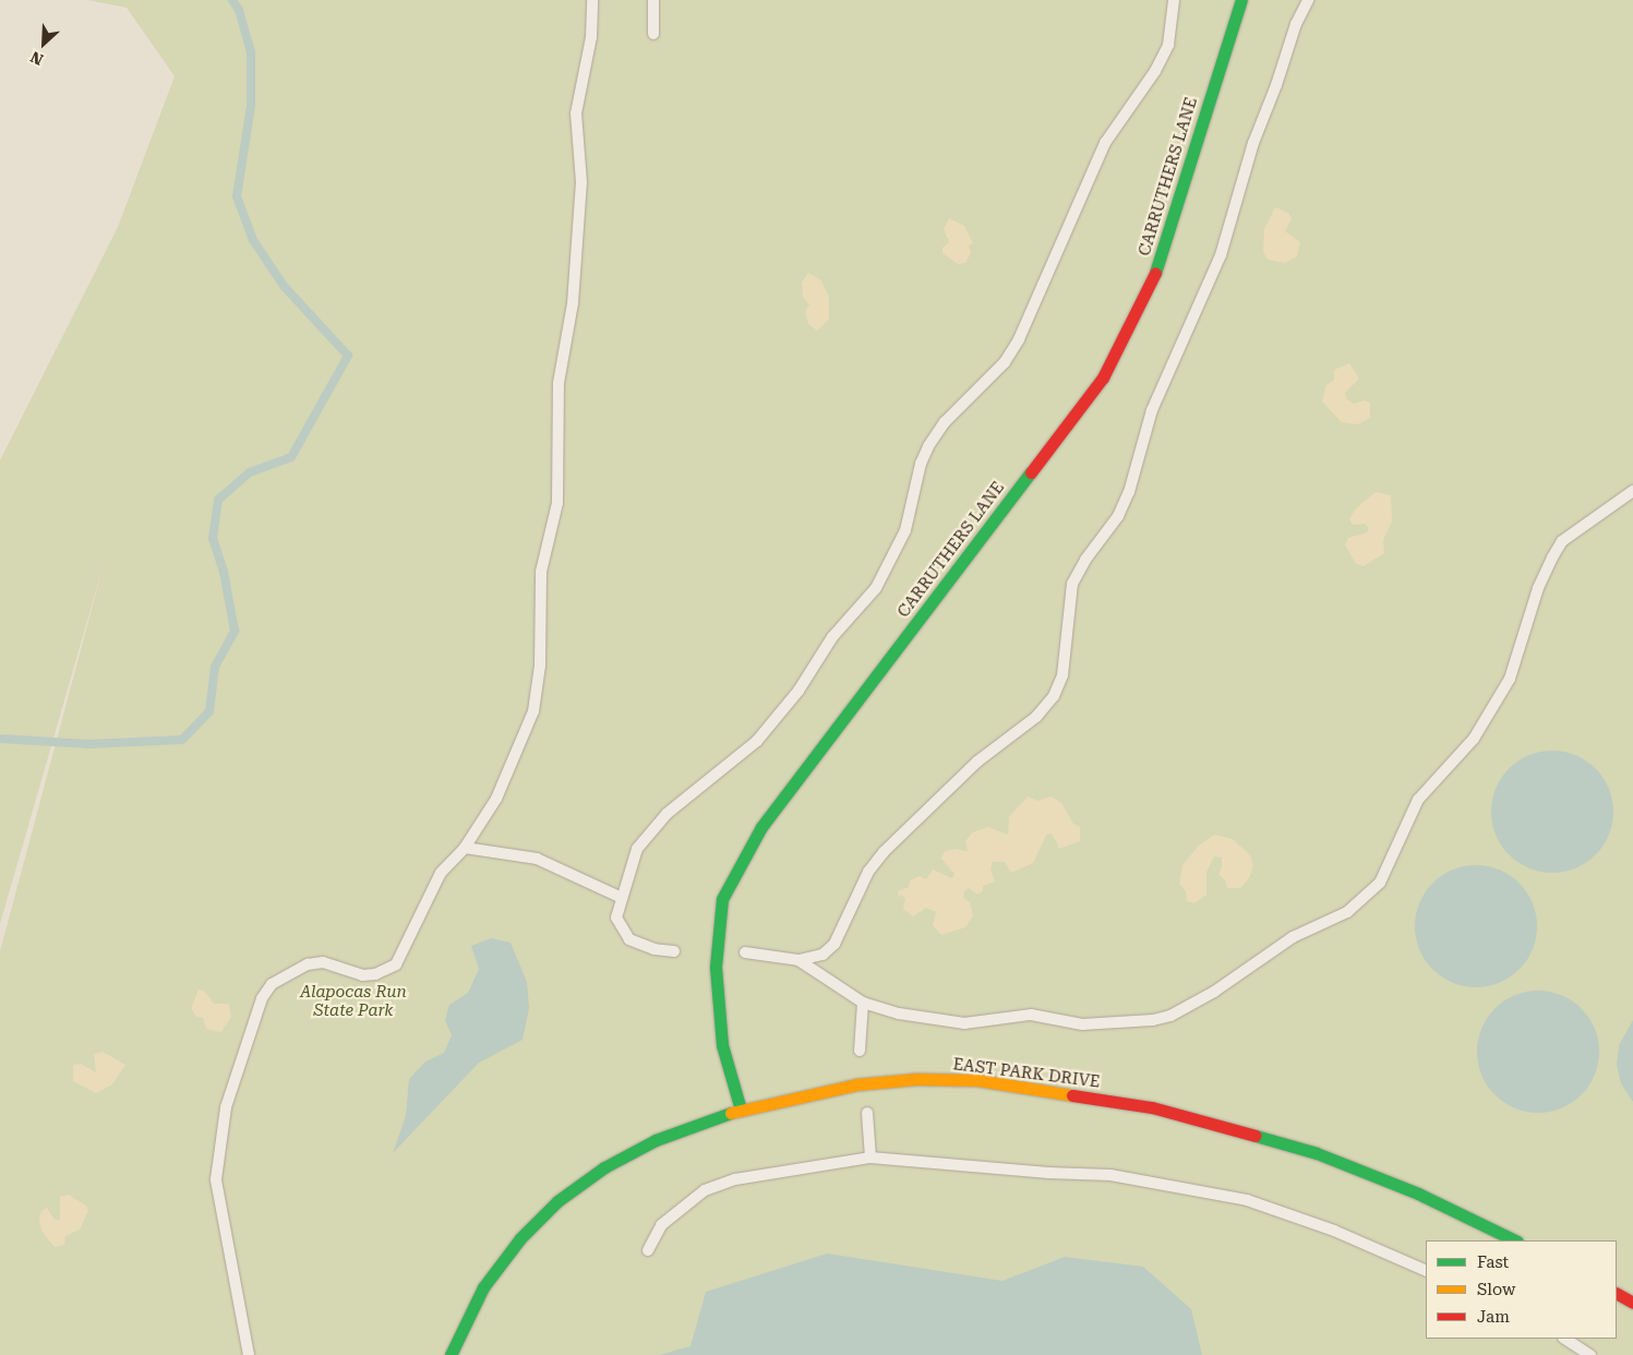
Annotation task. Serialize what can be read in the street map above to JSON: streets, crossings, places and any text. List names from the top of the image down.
{
  "streets": {
    "street": ["CARRUTHERS LANE", "EAST PARK DRIVE"]
  },
  "crossings": [
    ["CARRUTHERS LANE", "EAST PARK DRIVE"]
  ],
  "parks": ["Alapocas Run State Park"],
  "legend": ["Fast", "Slow", "Jam"],
  "north": "bottom left"
}
